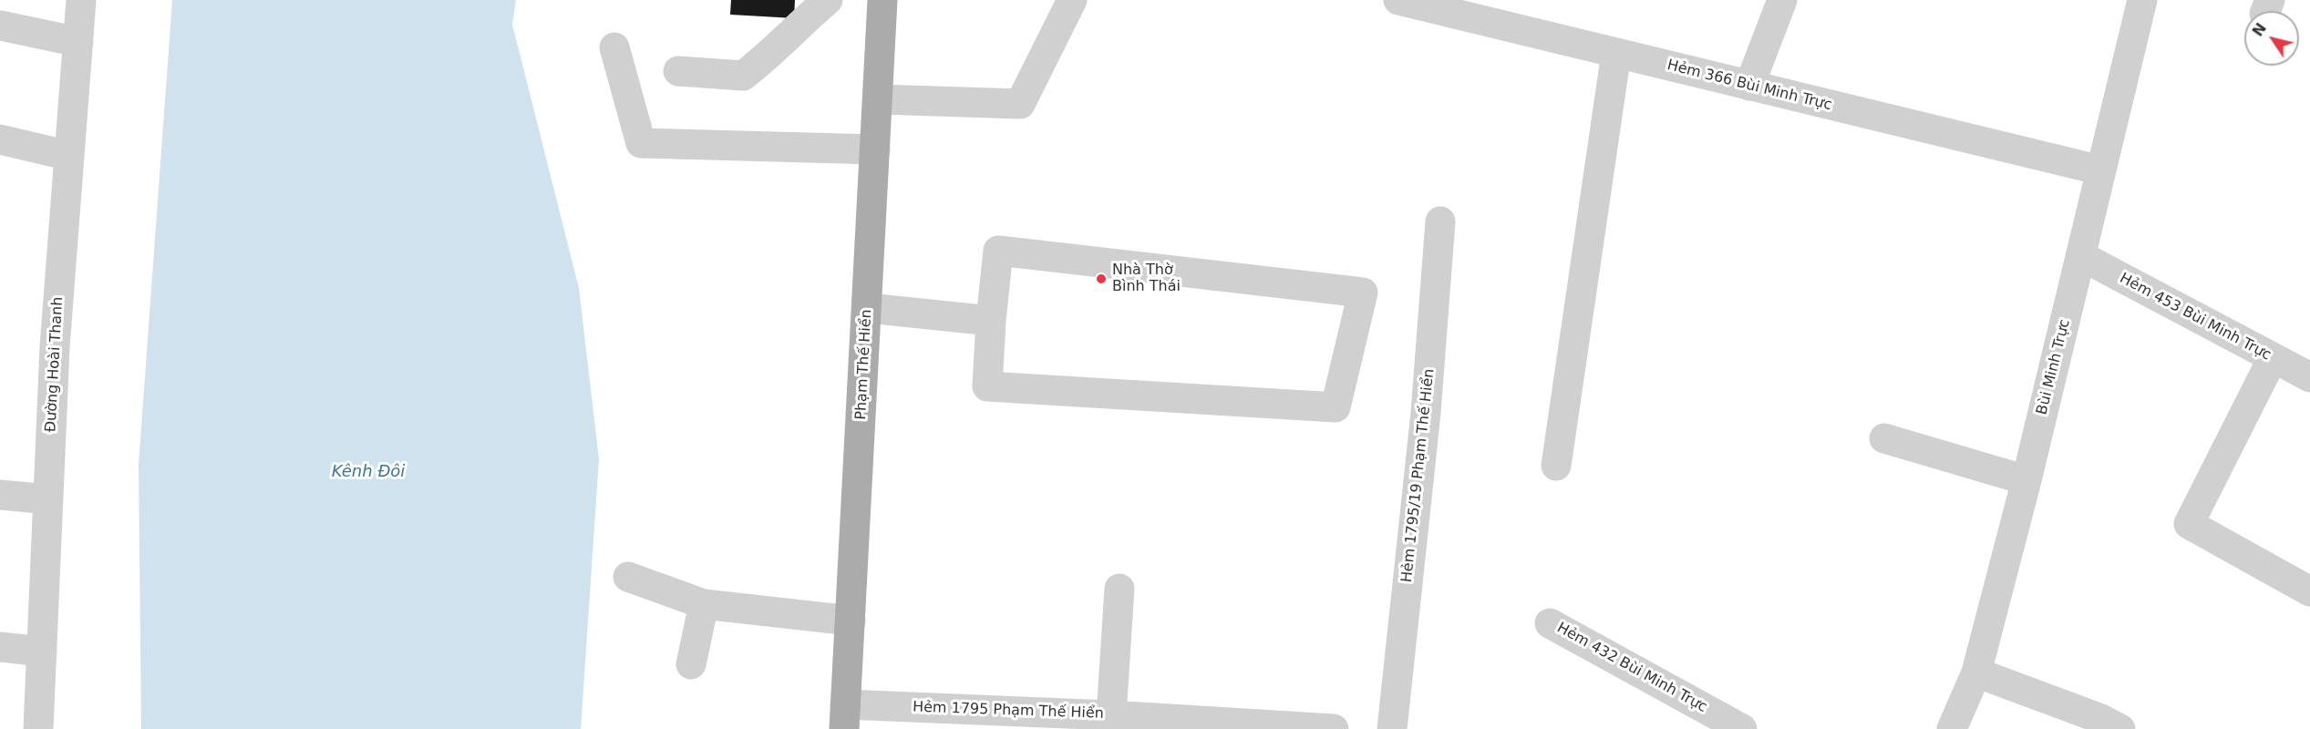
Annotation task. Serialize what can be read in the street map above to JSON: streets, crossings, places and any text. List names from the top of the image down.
{
  "streets": {
    "main road": ["Phạm Thế Hiển"],
    "street": [
      "Hẻm 366 Bùi Minh Trực",
      "Hẻm 453 Bùi Minh Trực",
      "Đường Hoài Thanh",
      "Bùi Minh Trực",
      "Hẻm 1795/19 Phạm Thế Hiển",
      "Hẻm 432 Bùi Minh Trực",
      "Hẻm 1795 Phạm Thế Hiển"
    ]
  },
  "crossings": [
    ["Hẻm 366 Bùi Minh Trực", "Bùi Minh Trực"],
    ["Hẻm 453 Bùi Minh Trực", "Bùi Minh Trực"],
    ["Phạm Thế Hiển", "Hẻm 1795 Phạm Thế Hiển"]
  ],
  "water": ["Kênh Đôi"],
  "places": ["Nhà Thờ Bình Thái"],
  "north": "top left"
}
